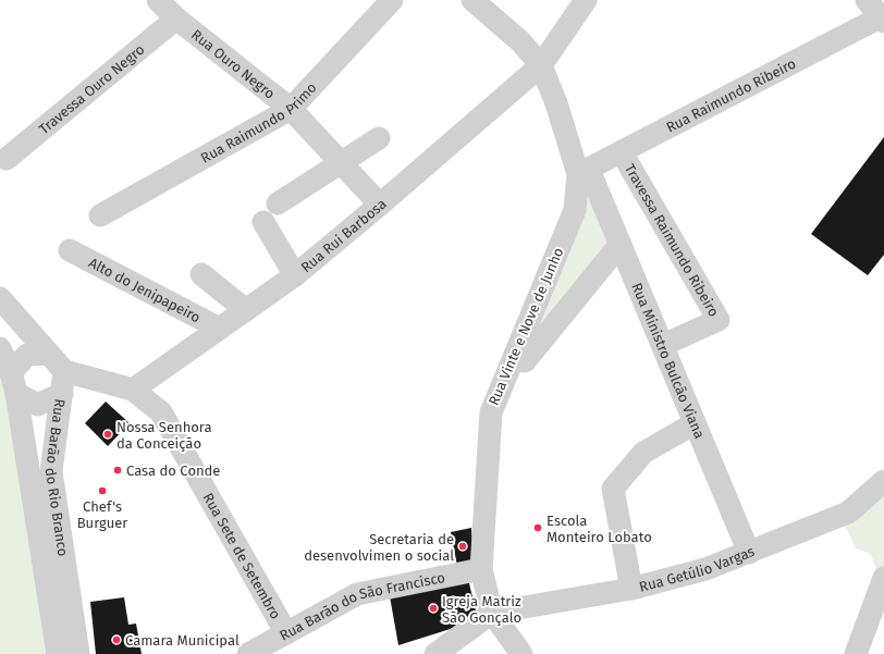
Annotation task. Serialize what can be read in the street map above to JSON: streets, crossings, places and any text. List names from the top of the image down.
{
  "streets": {
    "street": [
      "Rua Ouro Negro",
      "Travessa Ouro Negro",
      "Rua Raimundo Ribeiro",
      "Rua Raimundo Primo",
      "Rua Rui Barbosa",
      "Travessa Raimundo Ribeiro",
      "Alto do Jenipapeiro",
      "Rua Vinte e Nove de Junho",
      "Rua Ministro Bulcão Viana",
      "Rua Barão do Rio Branco",
      "Rua Sete de Setembro",
      "Rua Getúlio Vargas",
      "Rua Barão do São Francisco"
    ]
  },
  "crossings": [
    ["Rua Ouro Negro", "Travessa Ouro Negro"],
    ["Rua Ouro Negro", "Rua Raimundo Primo"],
    ["Rua Ouro Negro", "Rua Rui Barbosa"],
    ["Rua Raimundo Ribeiro", "Travessa Raimundo Ribeiro"],
    ["Rua Raimundo Ribeiro", "Rua Vinte e Nove de Junho"],
    ["Rua Raimundo Ribeiro", "Rua Ministro Bulcão Viana"],
    ["Rua Rui Barbosa", "Alto do Jenipapeiro"],
    ["Rua Rui Barbosa", "Rua Ministro Bulcão Viana"],
    ["Rua Rui Barbosa", "Rua Sete de Setembro"],
    ["Travessa Raimundo Ribeiro", "Rua Ministro Bulcão Viana"],
    ["Rua Vinte e Nove de Junho", "Rua Ministro Bulcão Viana"],
    ["Rua Vinte e Nove de Junho", "Rua Getúlio Vargas"],
    ["Rua Vinte e Nove de Junho", "Rua Barão do São Francisco"],
    ["Rua Ministro Bulcão Viana", "Rua Getúlio Vargas"],
    ["Rua Barão do Rio Branco", "Rua Sete de Setembro"],
    ["Rua Sete de Setembro", "Rua Barão do São Francisco"]
  ],
  "places": [
    "Nossa Senhora da Conceição",
    "Casa do Conde",
    "Chef's Burguer",
    "Escola Monteiro Lobato",
    "Secretaria de desenvolvimen o social",
    "Igreja Matriz São Gonçalo",
    "Camara Municipal"
  ]
}
